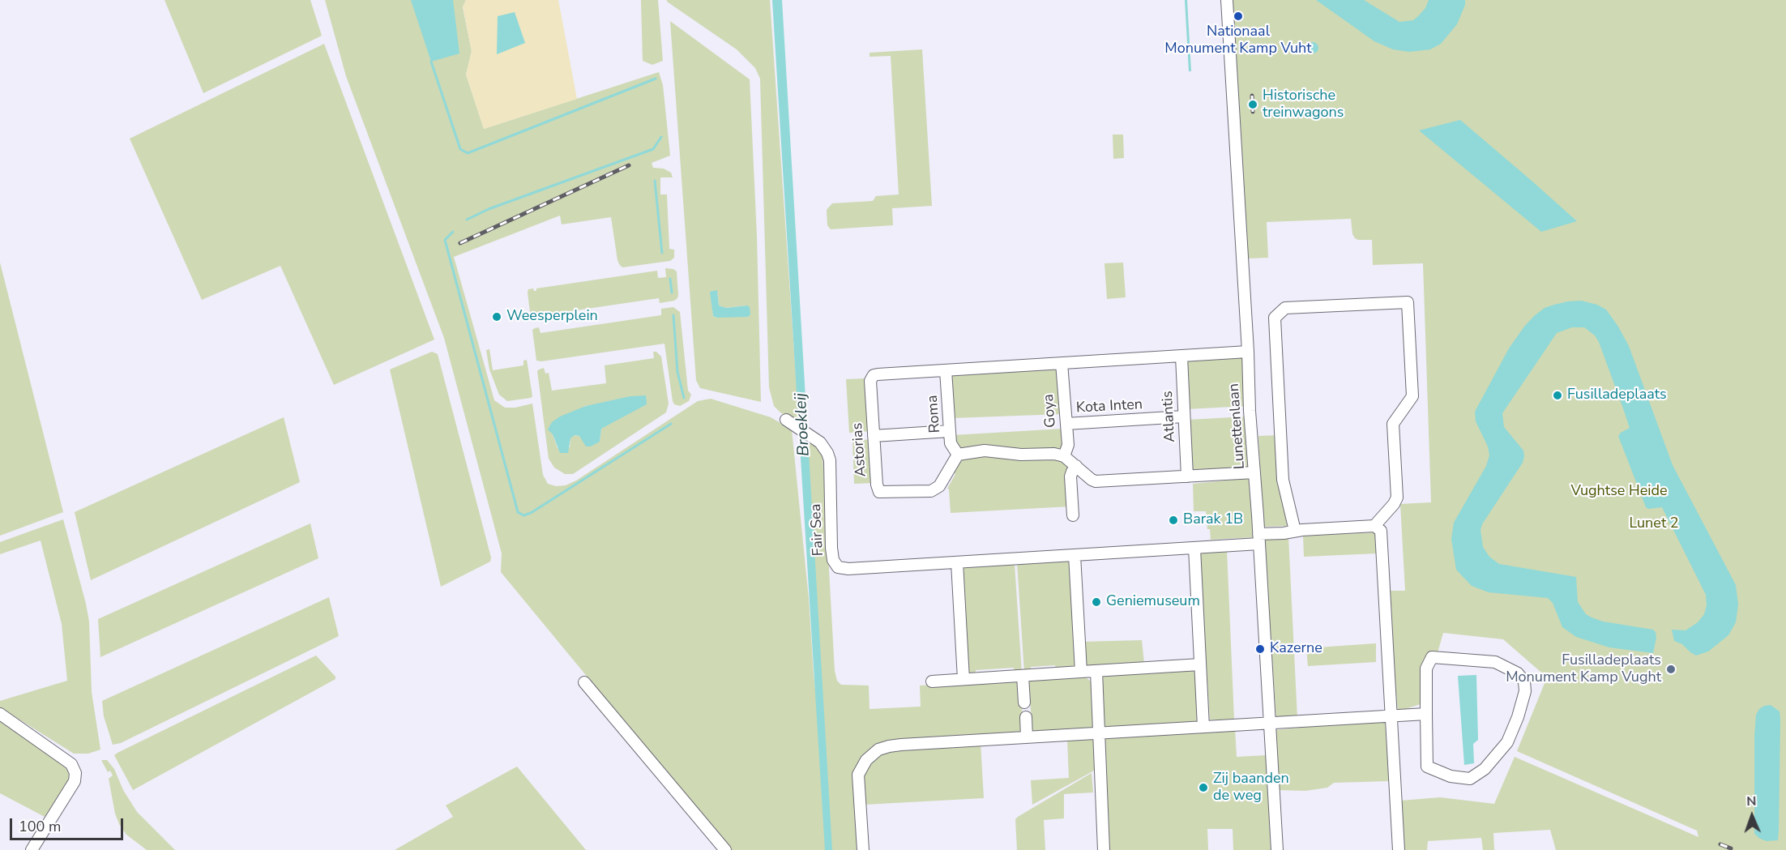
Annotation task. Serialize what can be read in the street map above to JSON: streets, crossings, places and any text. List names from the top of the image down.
{
  "streets": {
    "street": [
      "Kota Inten",
      "Goya",
      "Roma",
      "Atlantis",
      "Lunettenlaan",
      "Astorias",
      "Fair Sea"
    ]
  },
  "crossings": [
    ["Kota Inten", "Goya"],
    ["Kota Inten", "Atlantis"],
    ["Goya", "Astorias"],
    ["Roma", "Astorias"],
    ["Atlantis", "Astorias"],
    ["Lunettenlaan", "Astorias"]
  ],
  "water": ["Broekleij"],
  "parks": ["Vughtse Heide", "Lunet 2"],
  "places": [
    "Nationaal Monument Kamp Vuht",
    "Historische treinwagons",
    "Weesperplein",
    "Fusilladeplaats",
    "Barak 1B",
    "Geniemuseum",
    "Kazerne",
    "Fusilladeplaats Monument Kamp Vught",
    "Zij baanden de weg"
  ],
  "scale_bar": "100 m",
  "north": "top"
}
